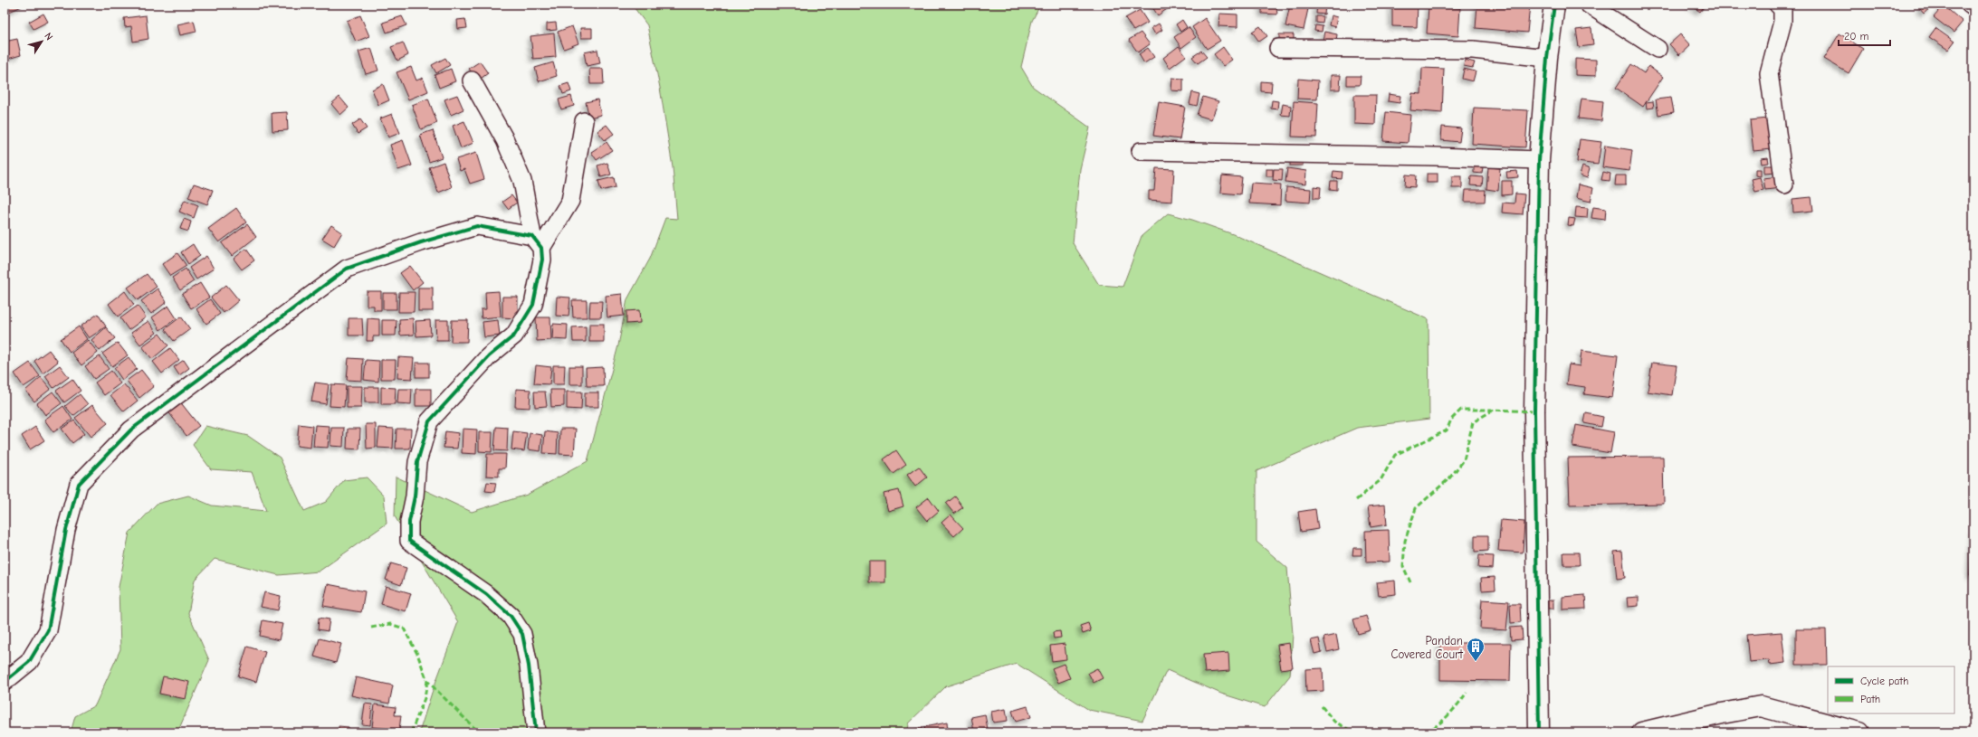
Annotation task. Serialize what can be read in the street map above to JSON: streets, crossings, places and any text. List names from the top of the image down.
{
  "places": {
    "building": ["Pandan Covered Court"]
  },
  "legend": ["Cycle path", "Path"],
  "scale_bar": "20 m",
  "north": "top right"
}
